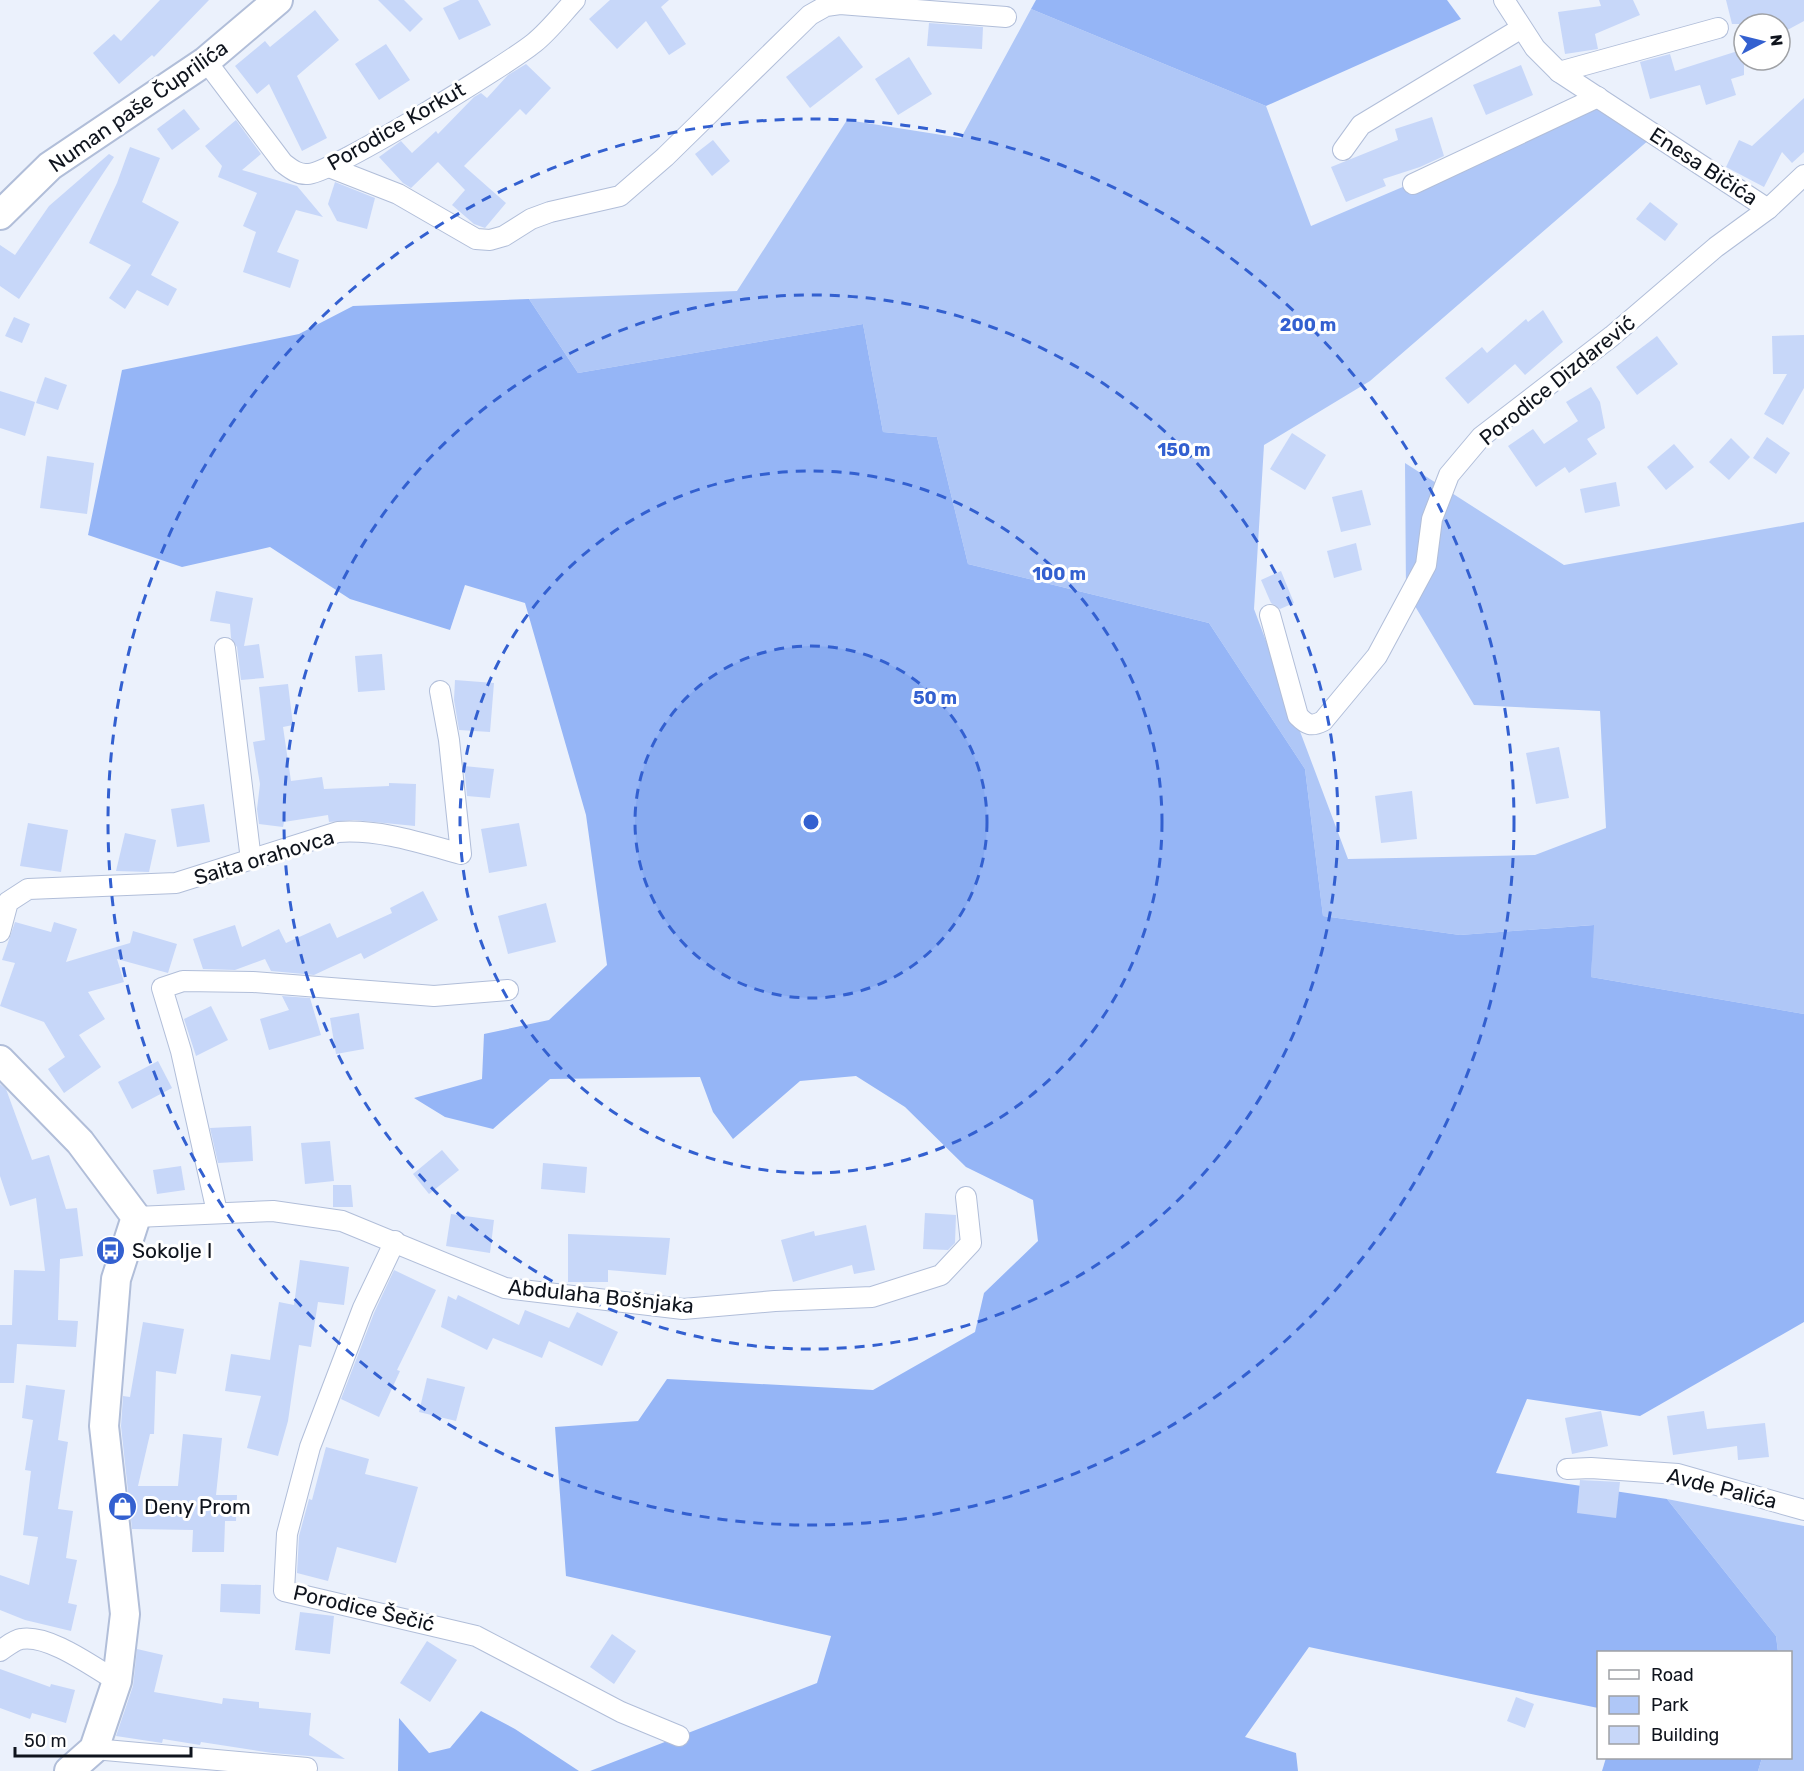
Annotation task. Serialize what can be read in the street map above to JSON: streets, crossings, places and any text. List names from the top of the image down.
{
  "streets": {
    "street": [
      "Numan paše Čuprilića",
      "Porodice Korkut",
      "Enesa Bičića",
      "Porodice Dizdarević",
      "Saita orahovca",
      "Abdulaha Bošnjaka",
      "Avde Palića",
      "Porodice Šečić"
    ]
  },
  "crossings": [
    ["Numan paše Čuprilića", "Porodice Korkut"],
    ["Enesa Bičića", "Porodice Dizdarević"],
    ["Abdulaha Bošnjaka", "Porodice Šečić"]
  ],
  "places": {
    "bus stop": ["Sokolje I"],
    "shop": ["Deny Prom"]
  },
  "legend": ["Road", "Park", "Building"],
  "scale_bar": "50 m",
  "north": "right",
  "rings": [
    "200 m",
    "150 m",
    "100 m",
    "50 m"
  ]
}
